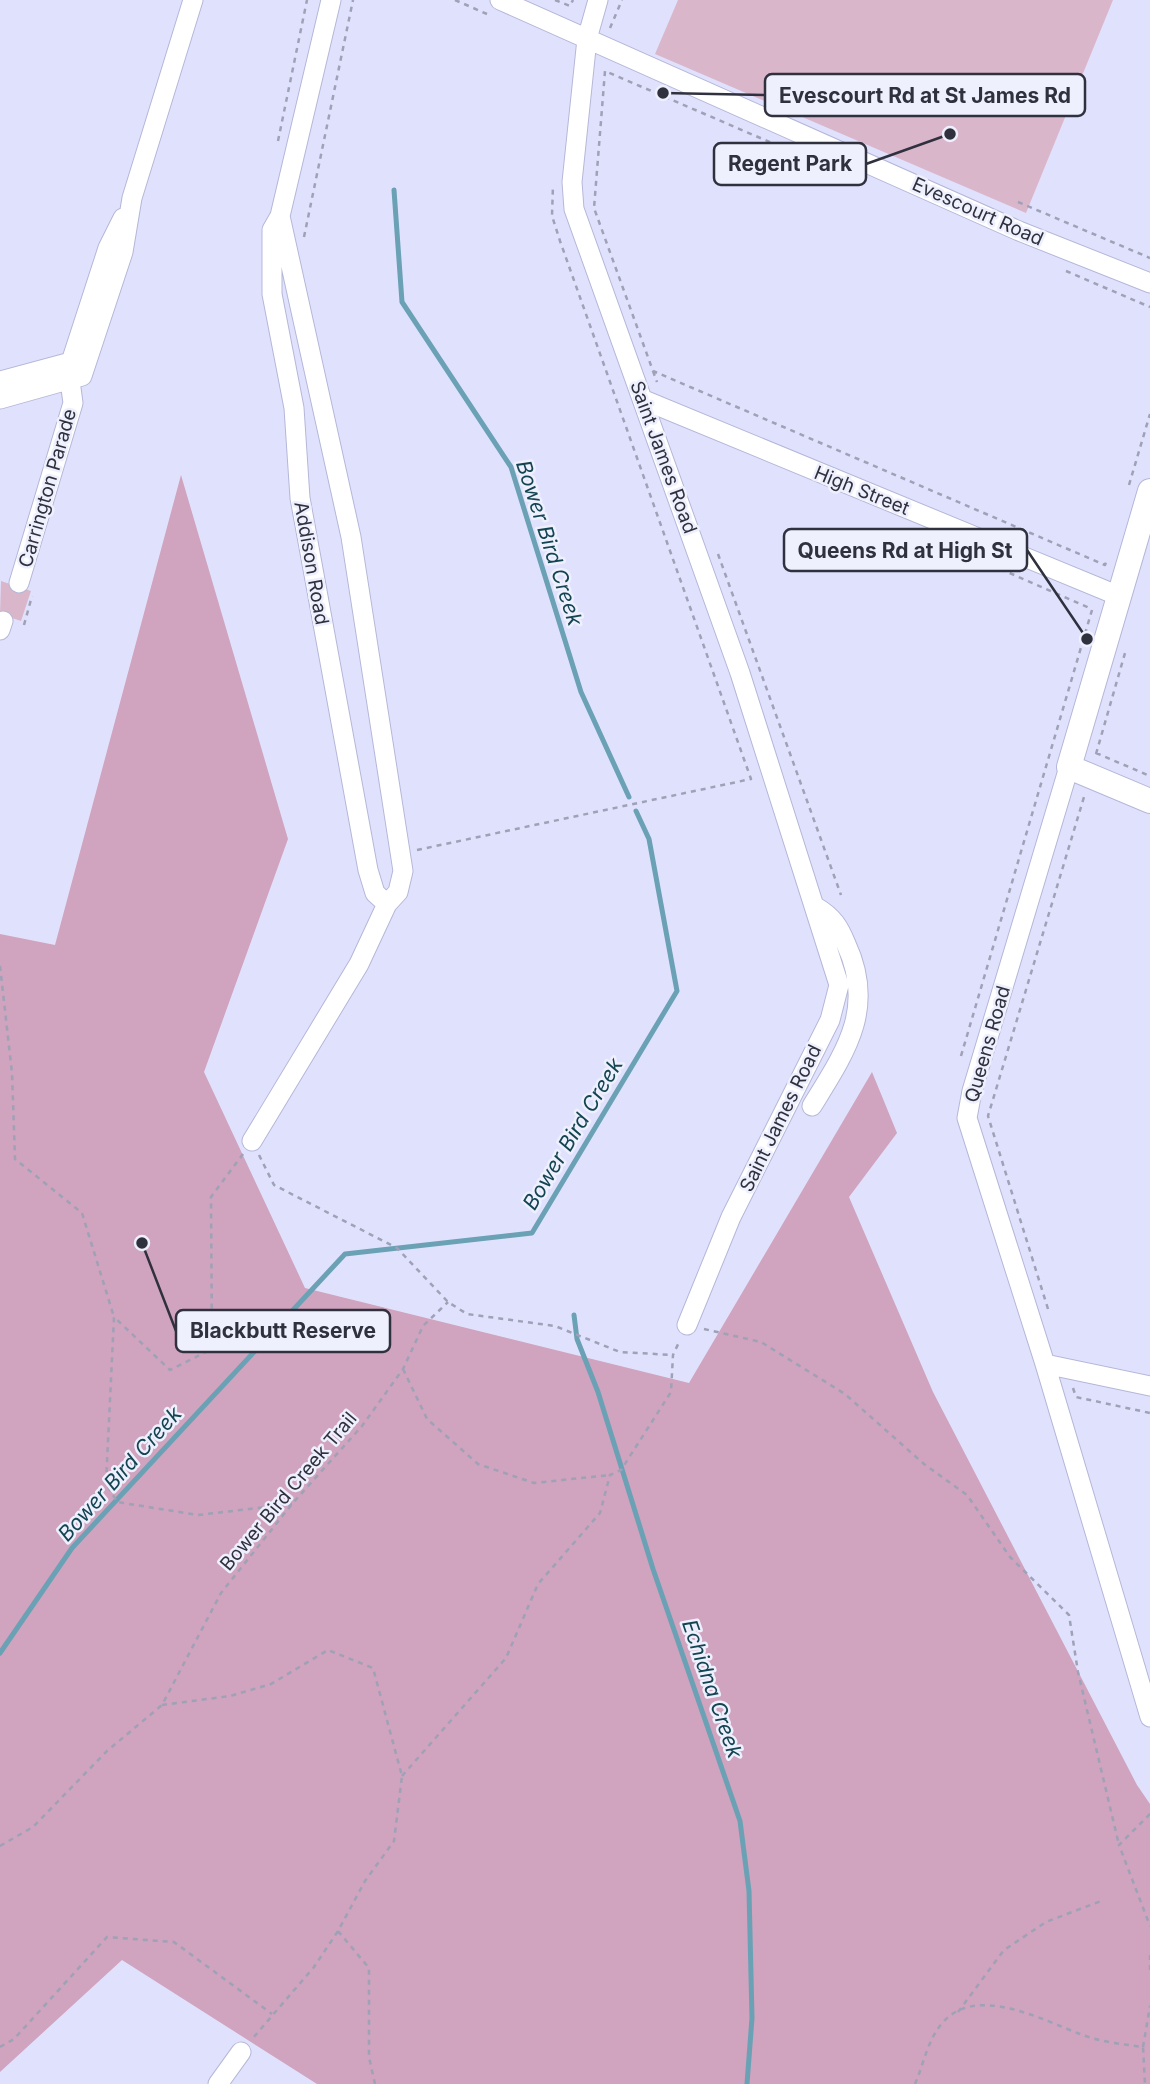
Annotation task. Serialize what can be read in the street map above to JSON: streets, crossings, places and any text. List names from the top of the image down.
{
  "streets": {
    "street": [
      "Evescourt Road",
      "Saint James Road",
      "Carrington Parade",
      "High Street",
      "Addison Road",
      "Queens Road"
    ],
    "path": ["Bower Bird Creek Trail"]
  },
  "crossings": [
    ["Evescourt Road", "Saint James Road"],
    ["Saint James Road", "High Street"],
    ["High Street", "Queens Road"]
  ],
  "water": ["Bower Bird Creek", "Echidna Creek"],
  "places": [
    "Evescourt Rd at St James Rd",
    "Regent Park",
    "Queens Rd at High St",
    "Blackbutt Reserve"
  ]
}
